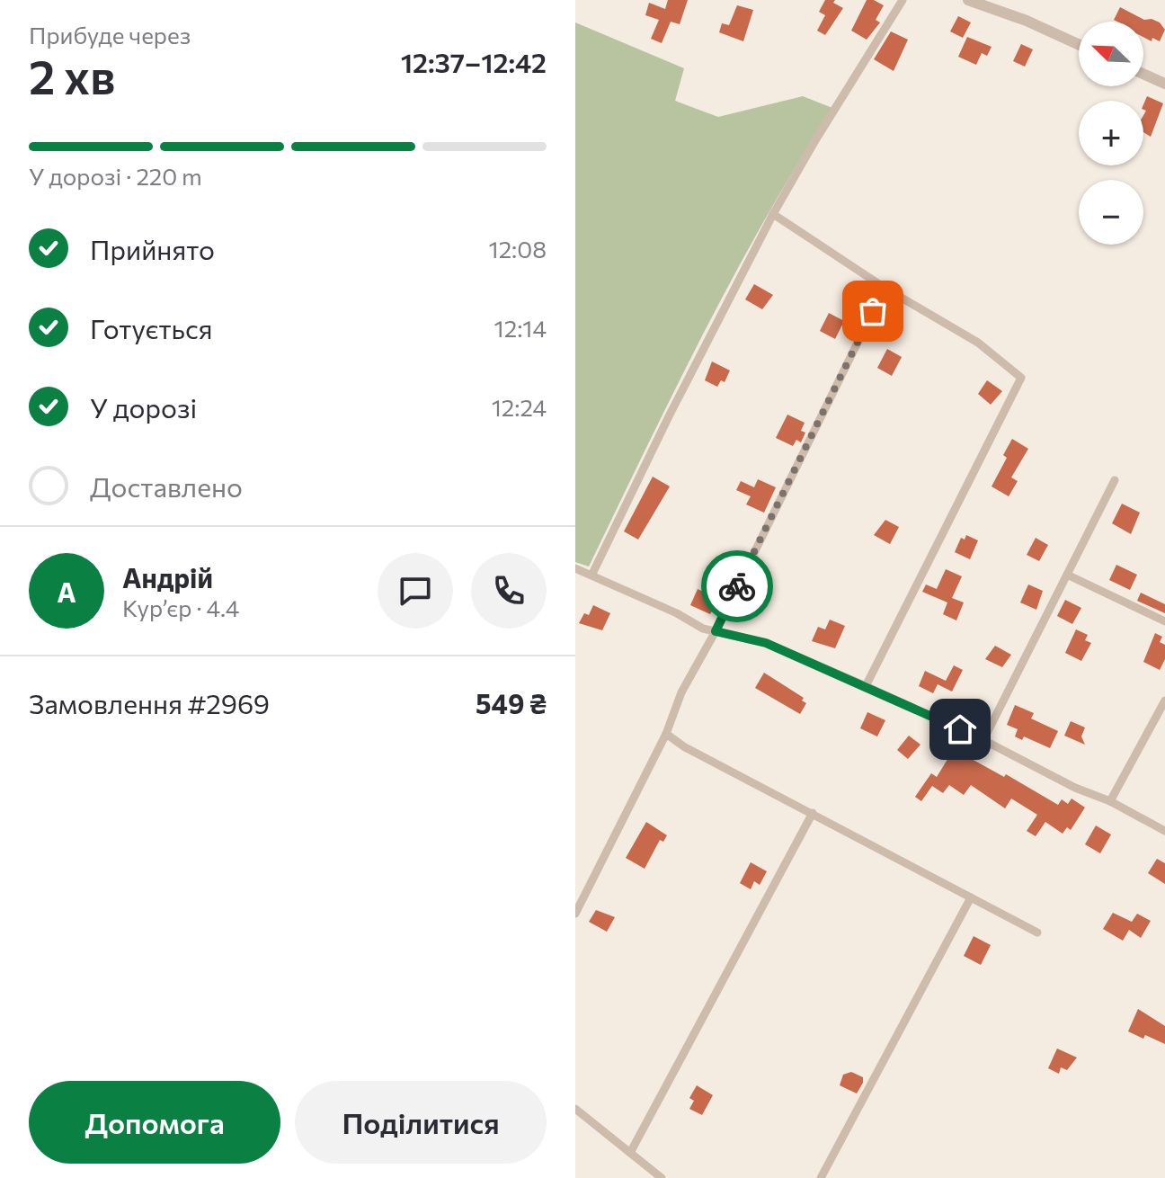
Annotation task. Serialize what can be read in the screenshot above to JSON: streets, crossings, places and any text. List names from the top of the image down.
{
  "north": "top left",
  "page": {
    "heading": ["2 хв", "Прибуде через", "12:37–12:42"],
    "panel": [
      "Андрій",
      "Кур’єр · 4.4",
      "Замовлення #2969",
      "549 ₴"
    ],
    "map_buttons": ["+", "−"],
    "bar": "У дорозі · 220 m",
    "list": [
      ["Прийнято", "12:08"],
      ["Готується", "12:14"],
      ["У дорозі", "12:24"],
      "Доставлено"
    ],
    "round": "А",
    "buttons": ["Допомога", "Поділитися"]
  }
}
